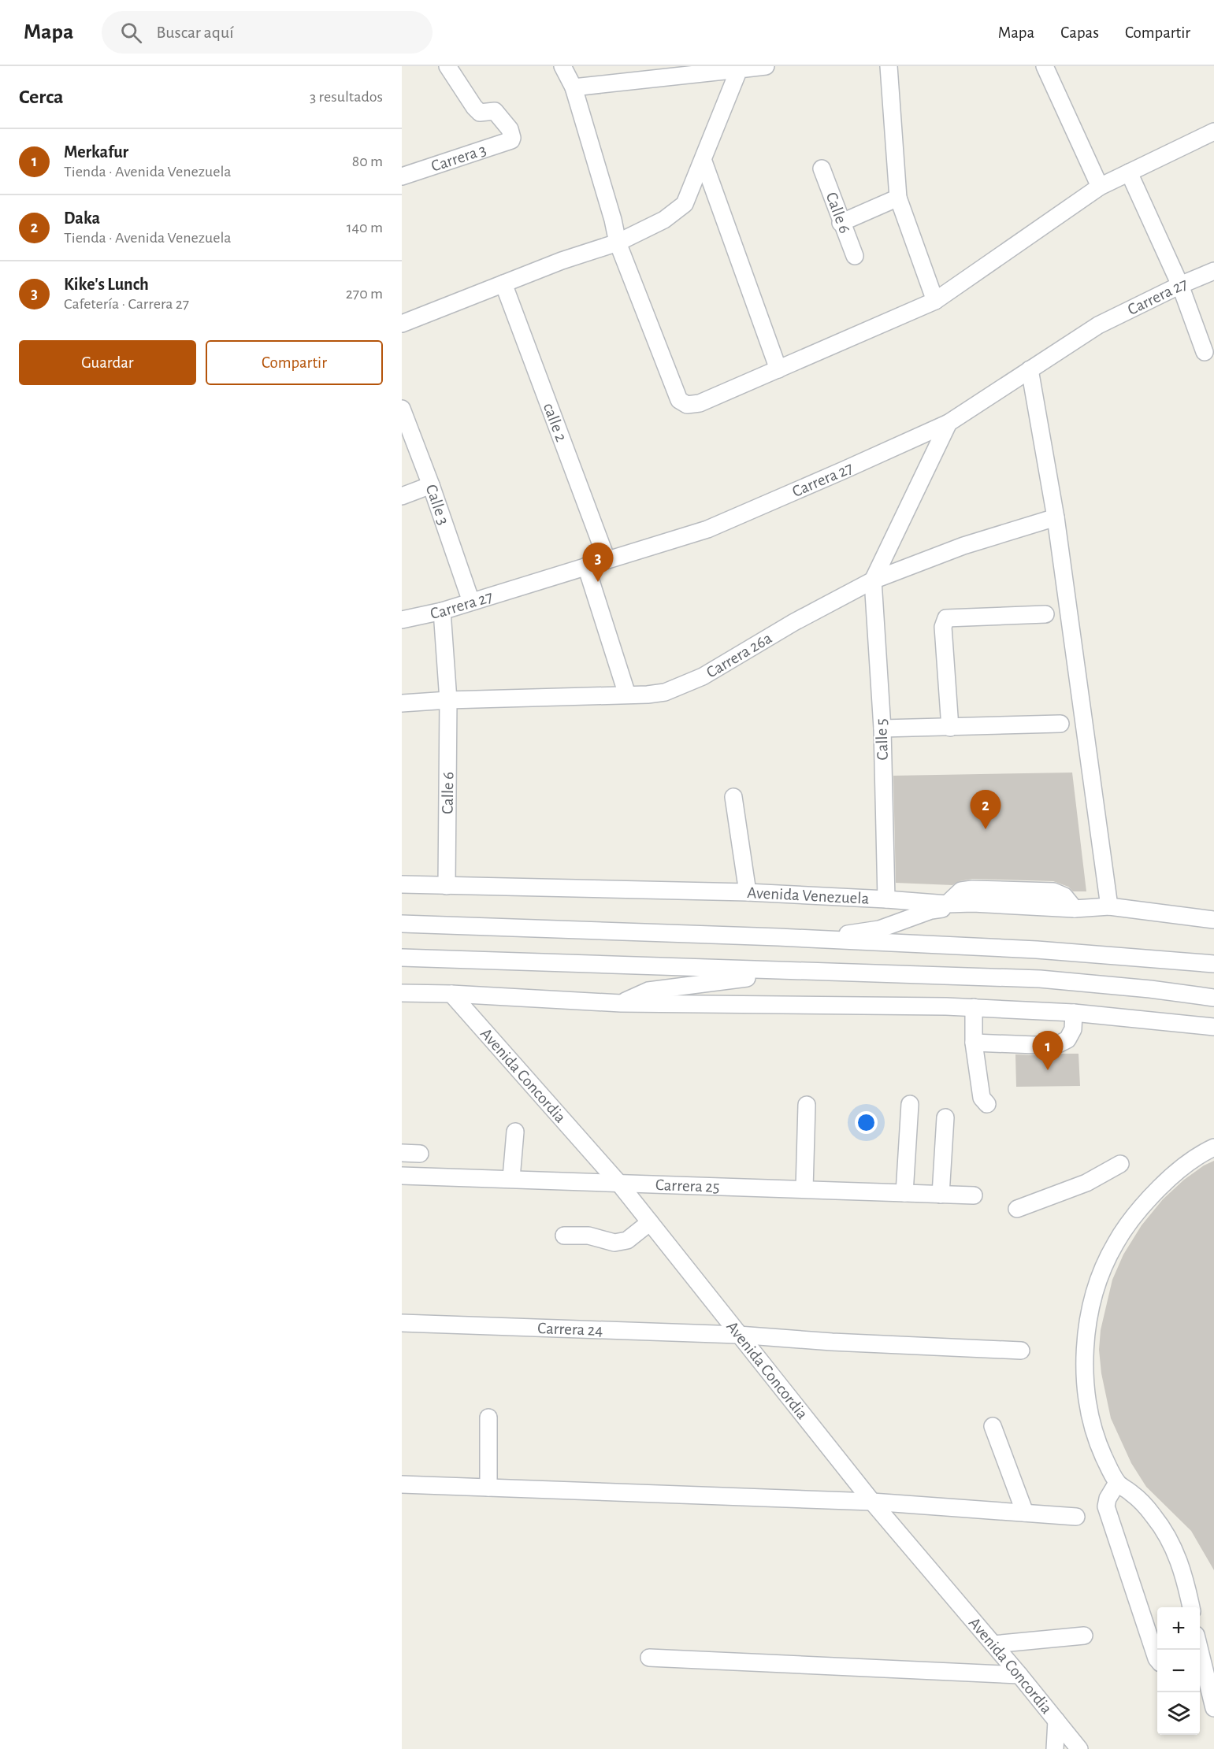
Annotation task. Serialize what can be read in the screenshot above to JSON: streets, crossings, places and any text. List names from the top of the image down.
{
  "streets": {
    "street": [
      "Carrera 3",
      "Calle 6",
      "Carrera 27",
      "calle 2",
      "Calle 3",
      "Carrera 26a",
      "Calle 5",
      "Avenida Venezuela",
      "Avenida Concordia",
      "Carrera 25",
      "Carrera 24"
    ]
  },
  "crossings": [
    ["Calle 6", "Carrera 27"],
    ["Calle 6", "Carrera 26a"],
    ["Calle 6", "Avenida Venezuela"],
    ["Carrera 27", "calle 2"],
    ["Carrera 27", "Calle 3"],
    ["Carrera 26a", "Calle 5"],
    ["Calle 5", "Avenida Venezuela"],
    ["Avenida Concordia", "Carrera 25"],
    ["Avenida Concordia", "Carrera 24"]
  ],
  "page": {
    "header": "Mapa",
    "search": "Buscar aquí",
    "nav": ["Mapa", "Capas", "Compartir"],
    "heading": ["Cerca", "3 resultados"],
    "list": [
      {
        "mark": "1",
        "name": "Merkafur",
        "note": "Tienda · Avenida Venezuela",
        "value": "80 m"
      },
      {
        "mark": "2",
        "name": "Daka",
        "note": "Tienda · Avenida Venezuela",
        "value": "140 m"
      },
      {
        "mark": "3",
        "name": "Kike's Lunch",
        "note": "Cafetería · Carrera 27",
        "value": "270 m"
      }
    ],
    "buttons": ["Guardar", "Compartir"],
    "pins": ["3", "2", "1"],
    "map_buttons": ["+", "−"]
  }
}
